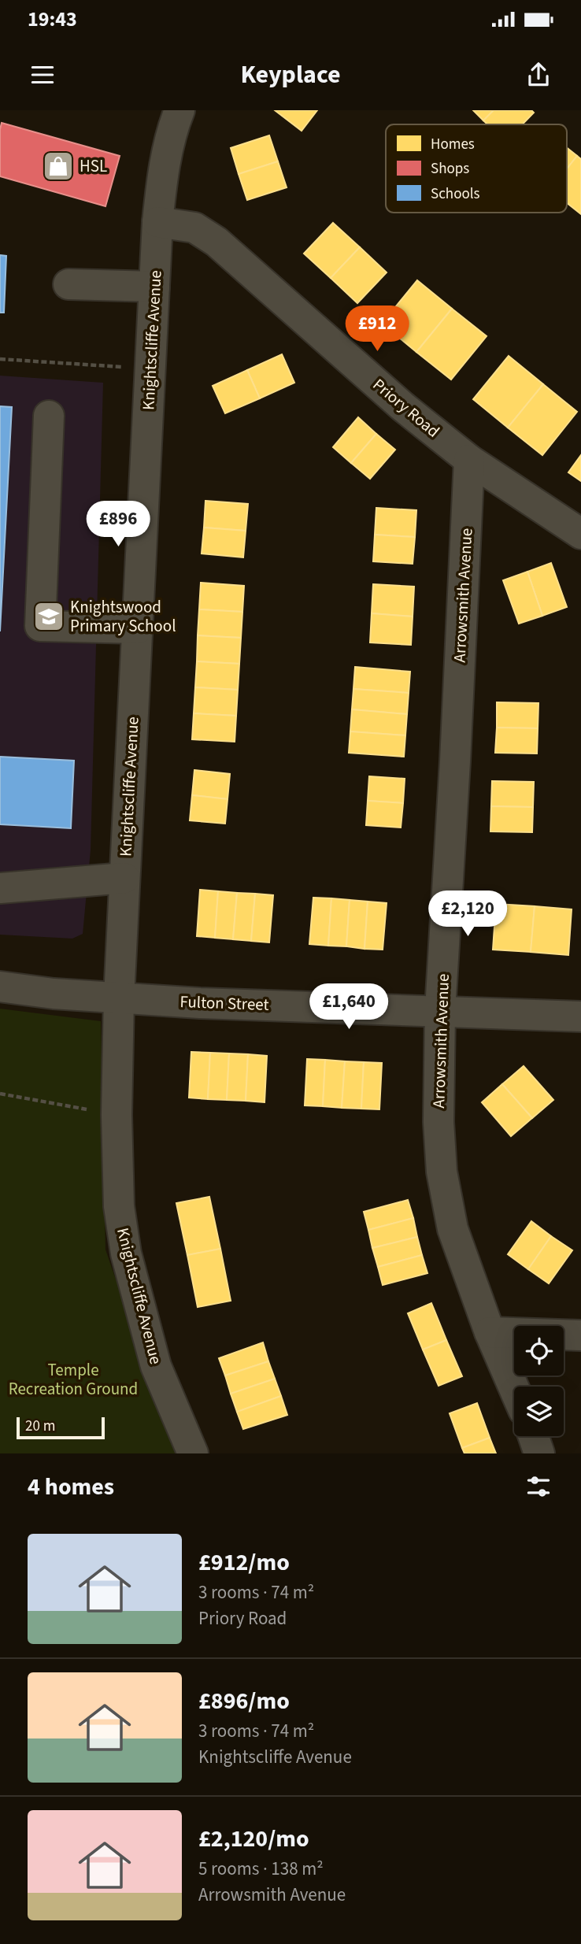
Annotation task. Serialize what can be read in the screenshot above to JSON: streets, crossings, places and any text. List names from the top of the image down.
{
  "streets": {
    "street": [
      "Knightscliffe Avenue",
      "Priory Road",
      "Arrowsmith Avenue",
      "Fulton Street"
    ]
  },
  "crossings": [
    ["Knightscliffe Avenue", "Priory Road"],
    ["Knightscliffe Avenue", "Fulton Street"],
    ["Priory Road", "Arrowsmith Avenue"],
    ["Arrowsmith Avenue", "Fulton Street"]
  ],
  "parks": ["Temple Recreation Ground"],
  "places": {
    "shop": ["HSL"],
    "school or university": ["Knightswood Primary School"]
  },
  "legend": ["Homes", "Shops", "Schools"],
  "scale_bar": "20 m",
  "page": {
    "status": "19:43",
    "header": "Keyplace",
    "price": [
      "£912",
      "£896",
      "£2,120",
      "£1,640"
    ],
    "scale": "20 m",
    "heading": "4 homes",
    "list": [
      {
        "name": "£912/mo",
        "note": "3 rooms · 74 m² · Priory Road"
      },
      {
        "name": "£896/mo",
        "note": "3 rooms · 74 m² · Knightscliffe Avenue"
      },
      {
        "name": "£2,120/mo",
        "note": "5 rooms · 138 m² · Arrowsmith Avenue"
      }
    ]
  }
}
